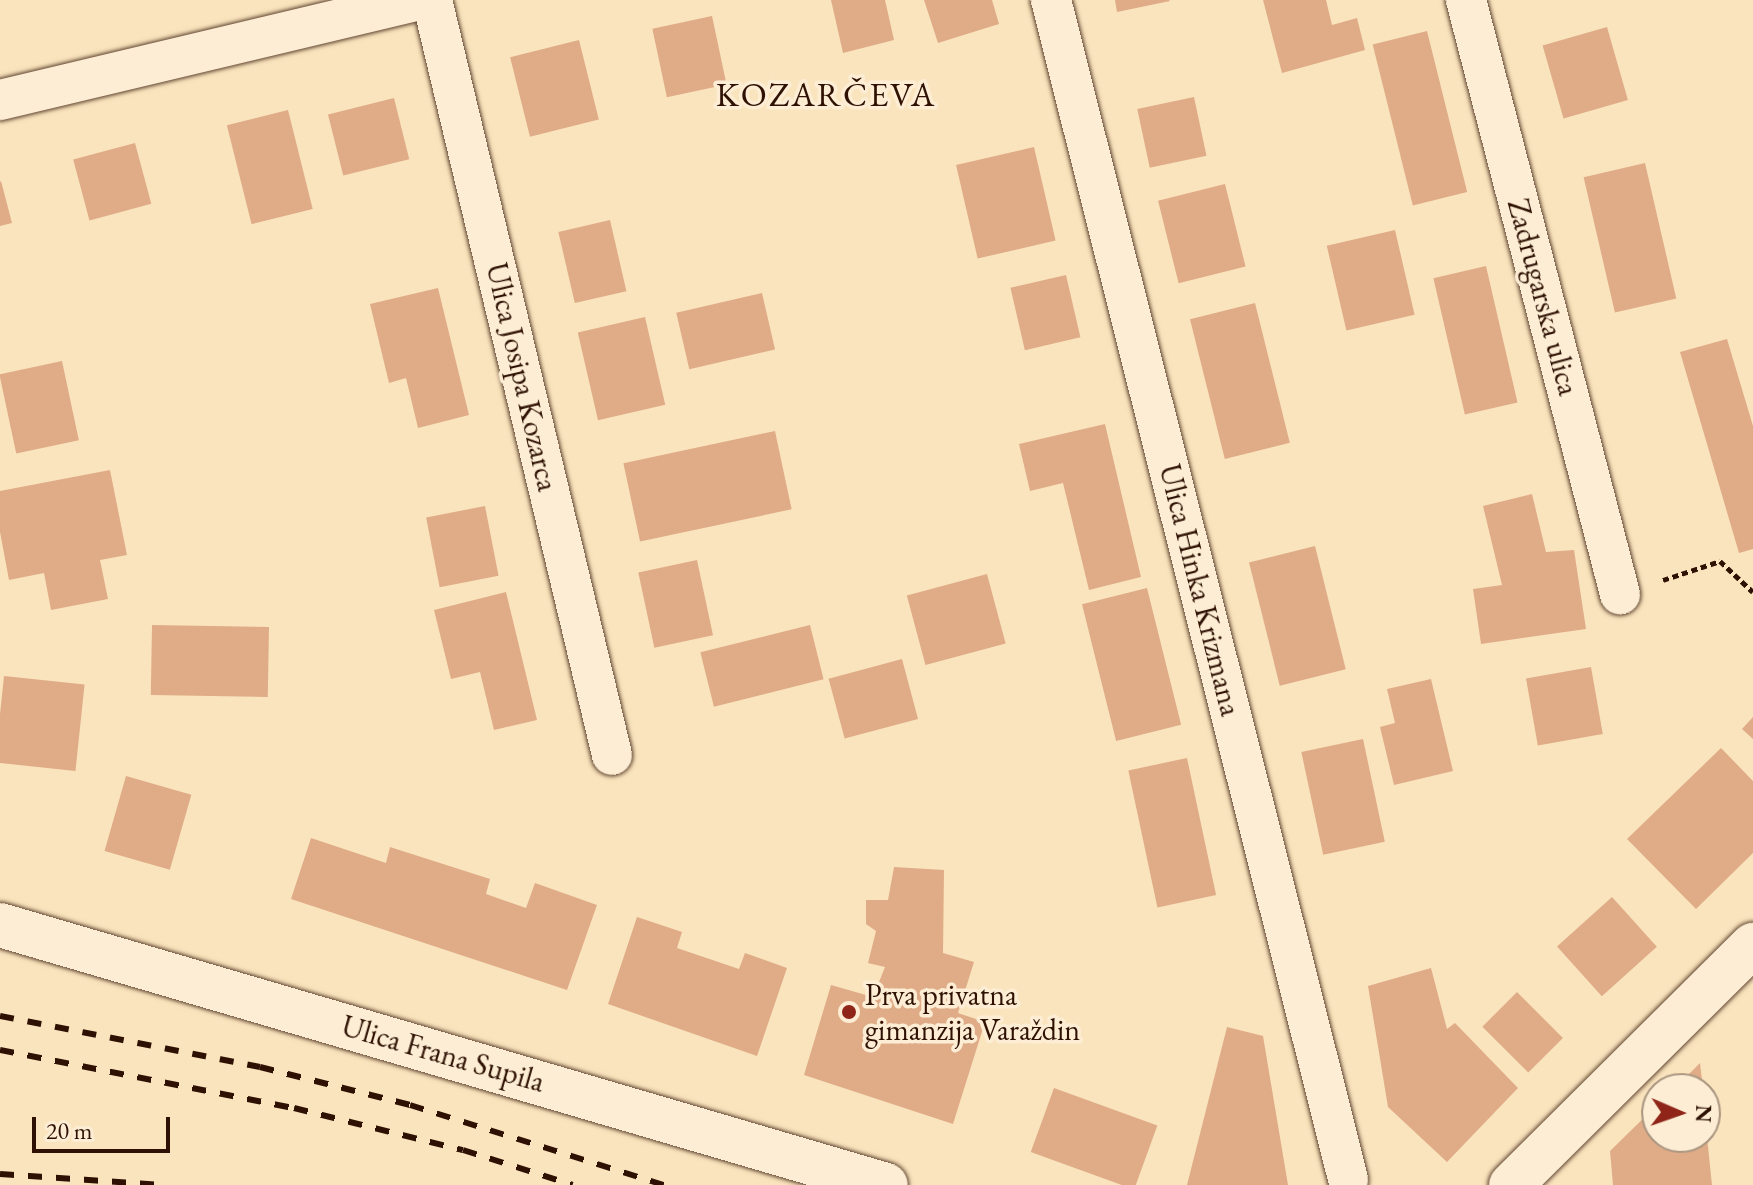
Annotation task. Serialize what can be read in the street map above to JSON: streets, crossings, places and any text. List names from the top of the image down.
{
  "streets": {
    "main road": ["Ulica Frana Supila"],
    "street": ["Zadrugarska ulica", "Ulica Josipa Kozarca", "Ulica Hinka Krizmana"]
  },
  "districts": ["KOZARČEVA"],
  "places": ["Prva privatna gimanzija Varaždin"],
  "scale_bar": "20 m",
  "north": "right"
}
